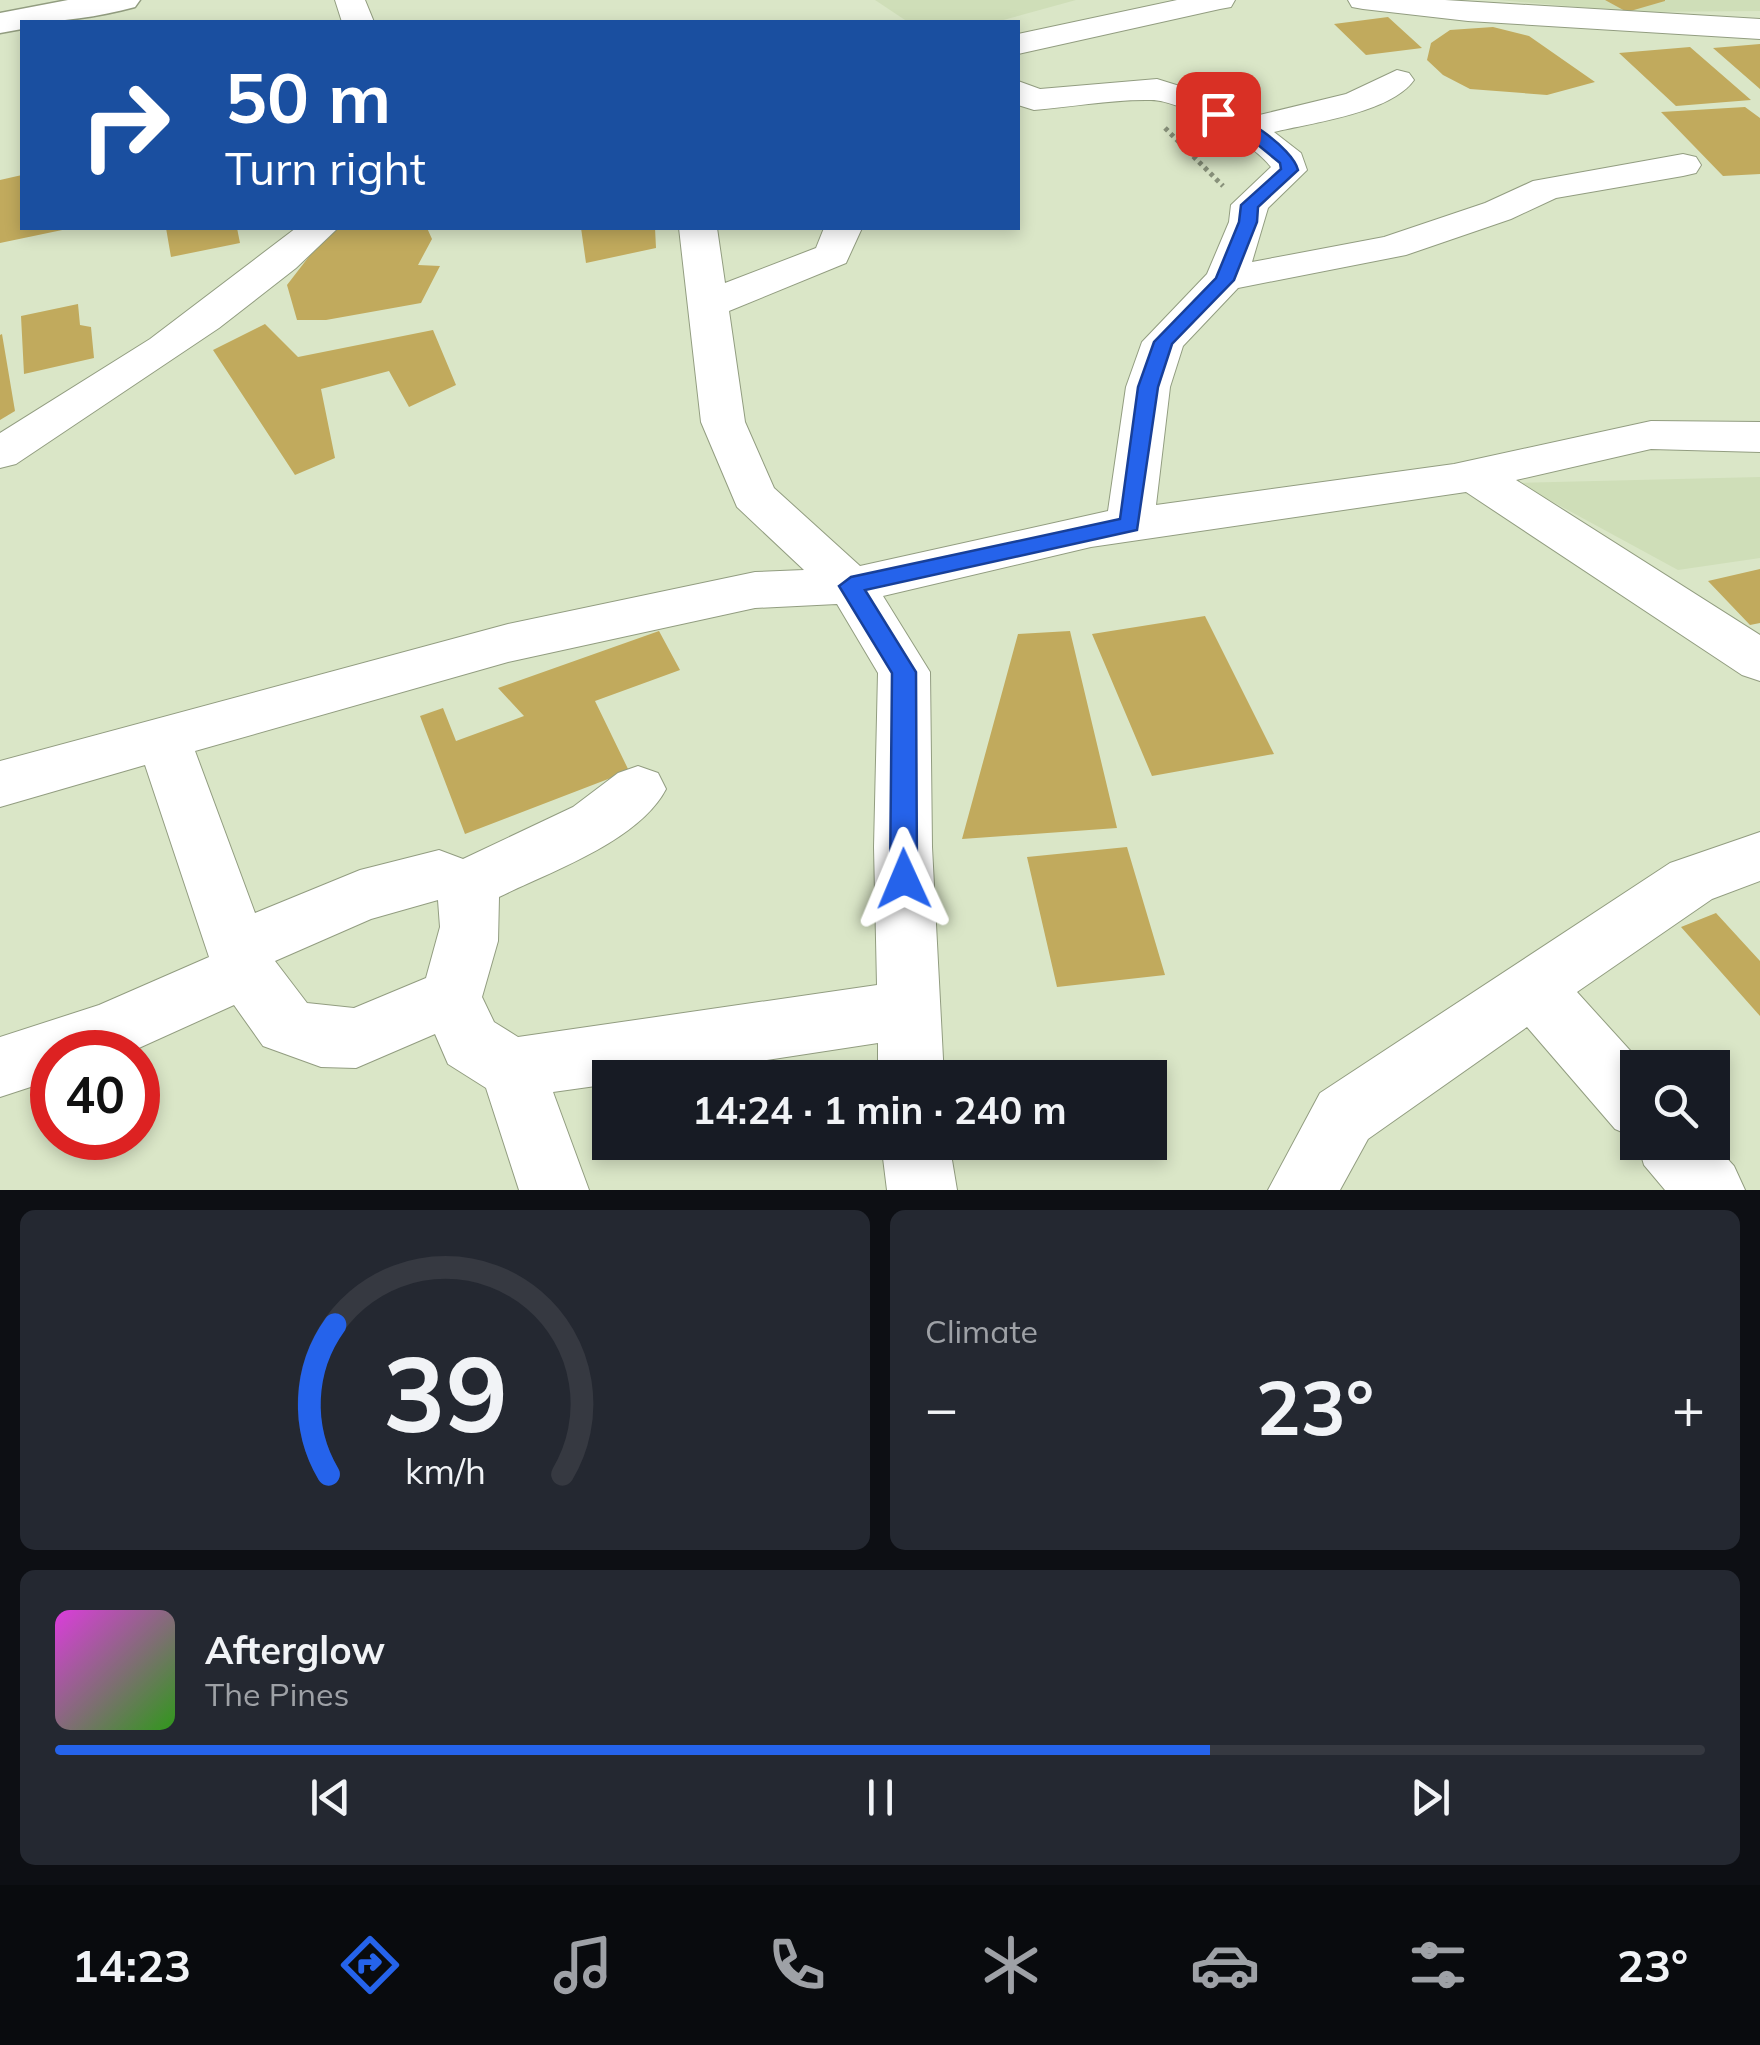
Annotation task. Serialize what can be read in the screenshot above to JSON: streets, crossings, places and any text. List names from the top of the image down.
{
  "page": {
    "turn": ["50 m", "Turn right"],
    "limit": "40",
    "trip": "14:24 · 1 min · 240 m",
    "tile": "Climate",
    "heat": ["−", "23°", "+"],
    "song": ["Afterglow", "The Pines"],
    "tabs": ["14:23", "23°"],
    "gauge": ["39", "km/h"]
  }
}
